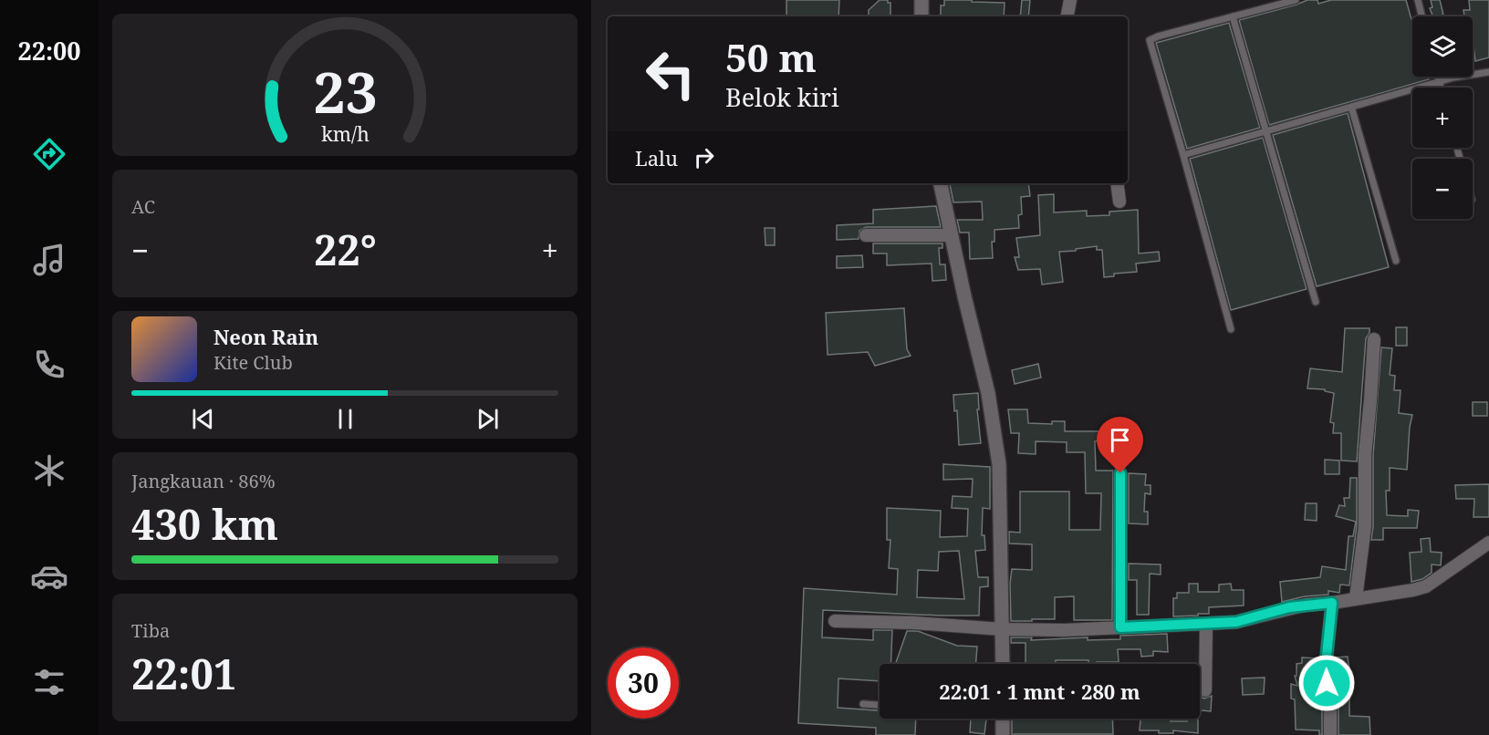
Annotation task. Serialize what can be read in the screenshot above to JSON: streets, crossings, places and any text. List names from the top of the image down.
{
  "page": {
    "tabs": "22:00",
    "map_buttons": ["+", "−"],
    "turn": ["50 m", "Belok kiri"],
    "then": "Lalu",
    "tile": [
      "AC",
      ["Jangkauan · 86%", "430 km"],
      ["Tiba", "22:01"]
    ],
    "heat": ["−", "22°", "+"],
    "song": ["Neon Rain", "Kite Club"],
    "limit": "30",
    "trip": "22:01 · 1 mnt · 280 m",
    "gauge": ["23", "km/h"]
  }
}
